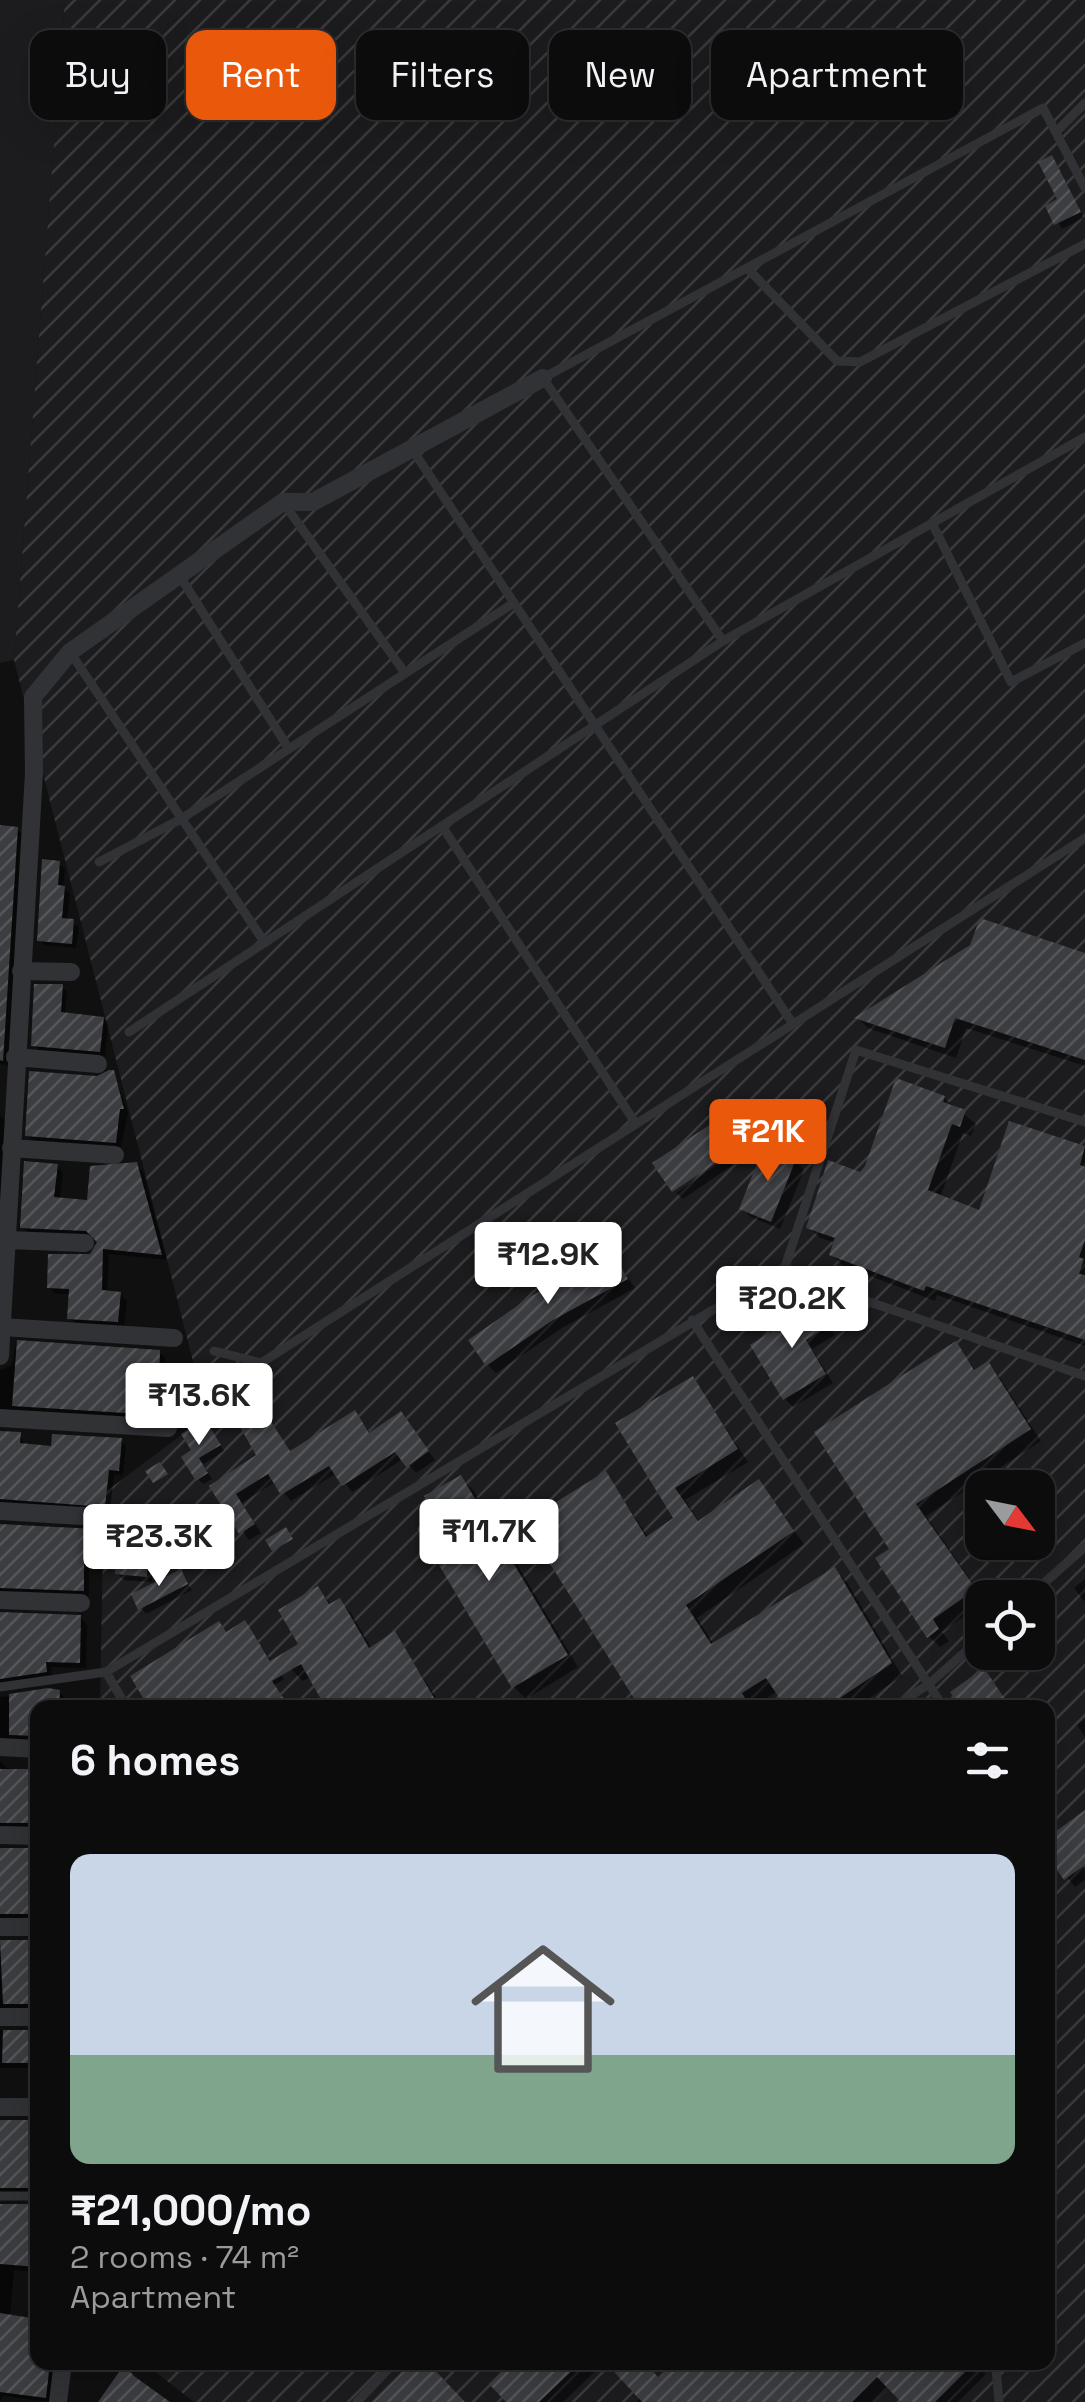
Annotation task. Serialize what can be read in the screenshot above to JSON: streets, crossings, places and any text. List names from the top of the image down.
{
  "north": "bottom right",
  "page": {
    "chip": [
      "Buy",
      "Rent",
      "Filters",
      "New",
      "Apartment"
    ],
    "price": [
      "₹21K",
      "₹12.9K",
      "₹20.2K",
      "₹13.6K",
      "₹11.7K",
      "₹23.3K"
    ],
    "heading": "6 homes",
    "list": [
      {
        "name": "₹21,000/mo",
        "note": "2 rooms · 74 m² · Apartment"
      }
    ]
  }
}
